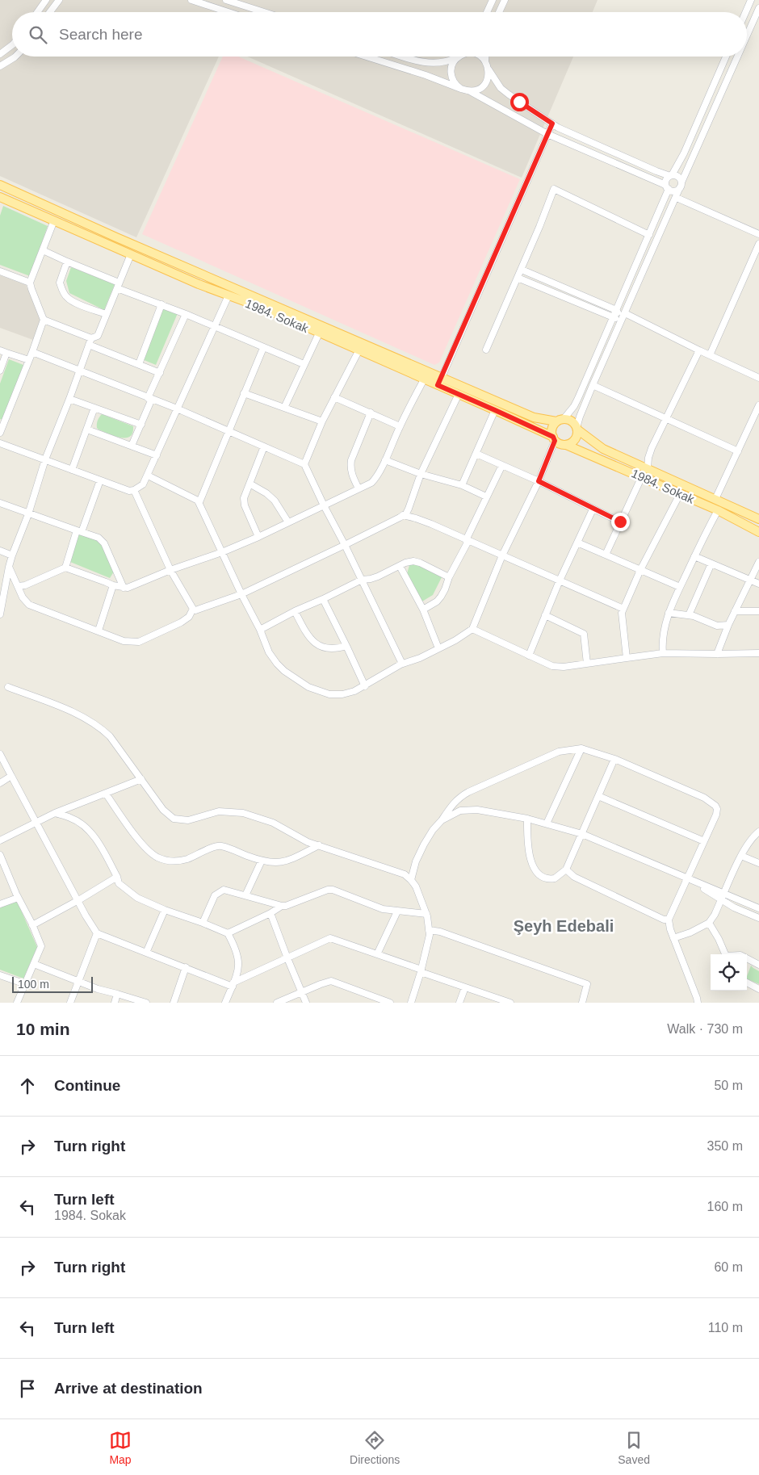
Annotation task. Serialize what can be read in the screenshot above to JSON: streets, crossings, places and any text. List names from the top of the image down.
{
  "streets": {
    "main road": ["1984. Sokak"]
  },
  "districts": ["Şeyh Edebali"],
  "scale_bar": "100 m",
  "page": {
    "search": "Search here",
    "scale": "100 m",
    "heading": ["10 min", "Walk · 730 m"],
    "list": [
      ["Continue", "50 m"],
      ["Turn right", "350 m"],
      ["Turn left", "1984. Sokak", "160 m"],
      ["Turn right", "60 m"],
      ["Turn left", "110 m"],
      "Arrive at destination"
    ],
    "nav": ["Map", "Directions", "Saved"]
  }
}
